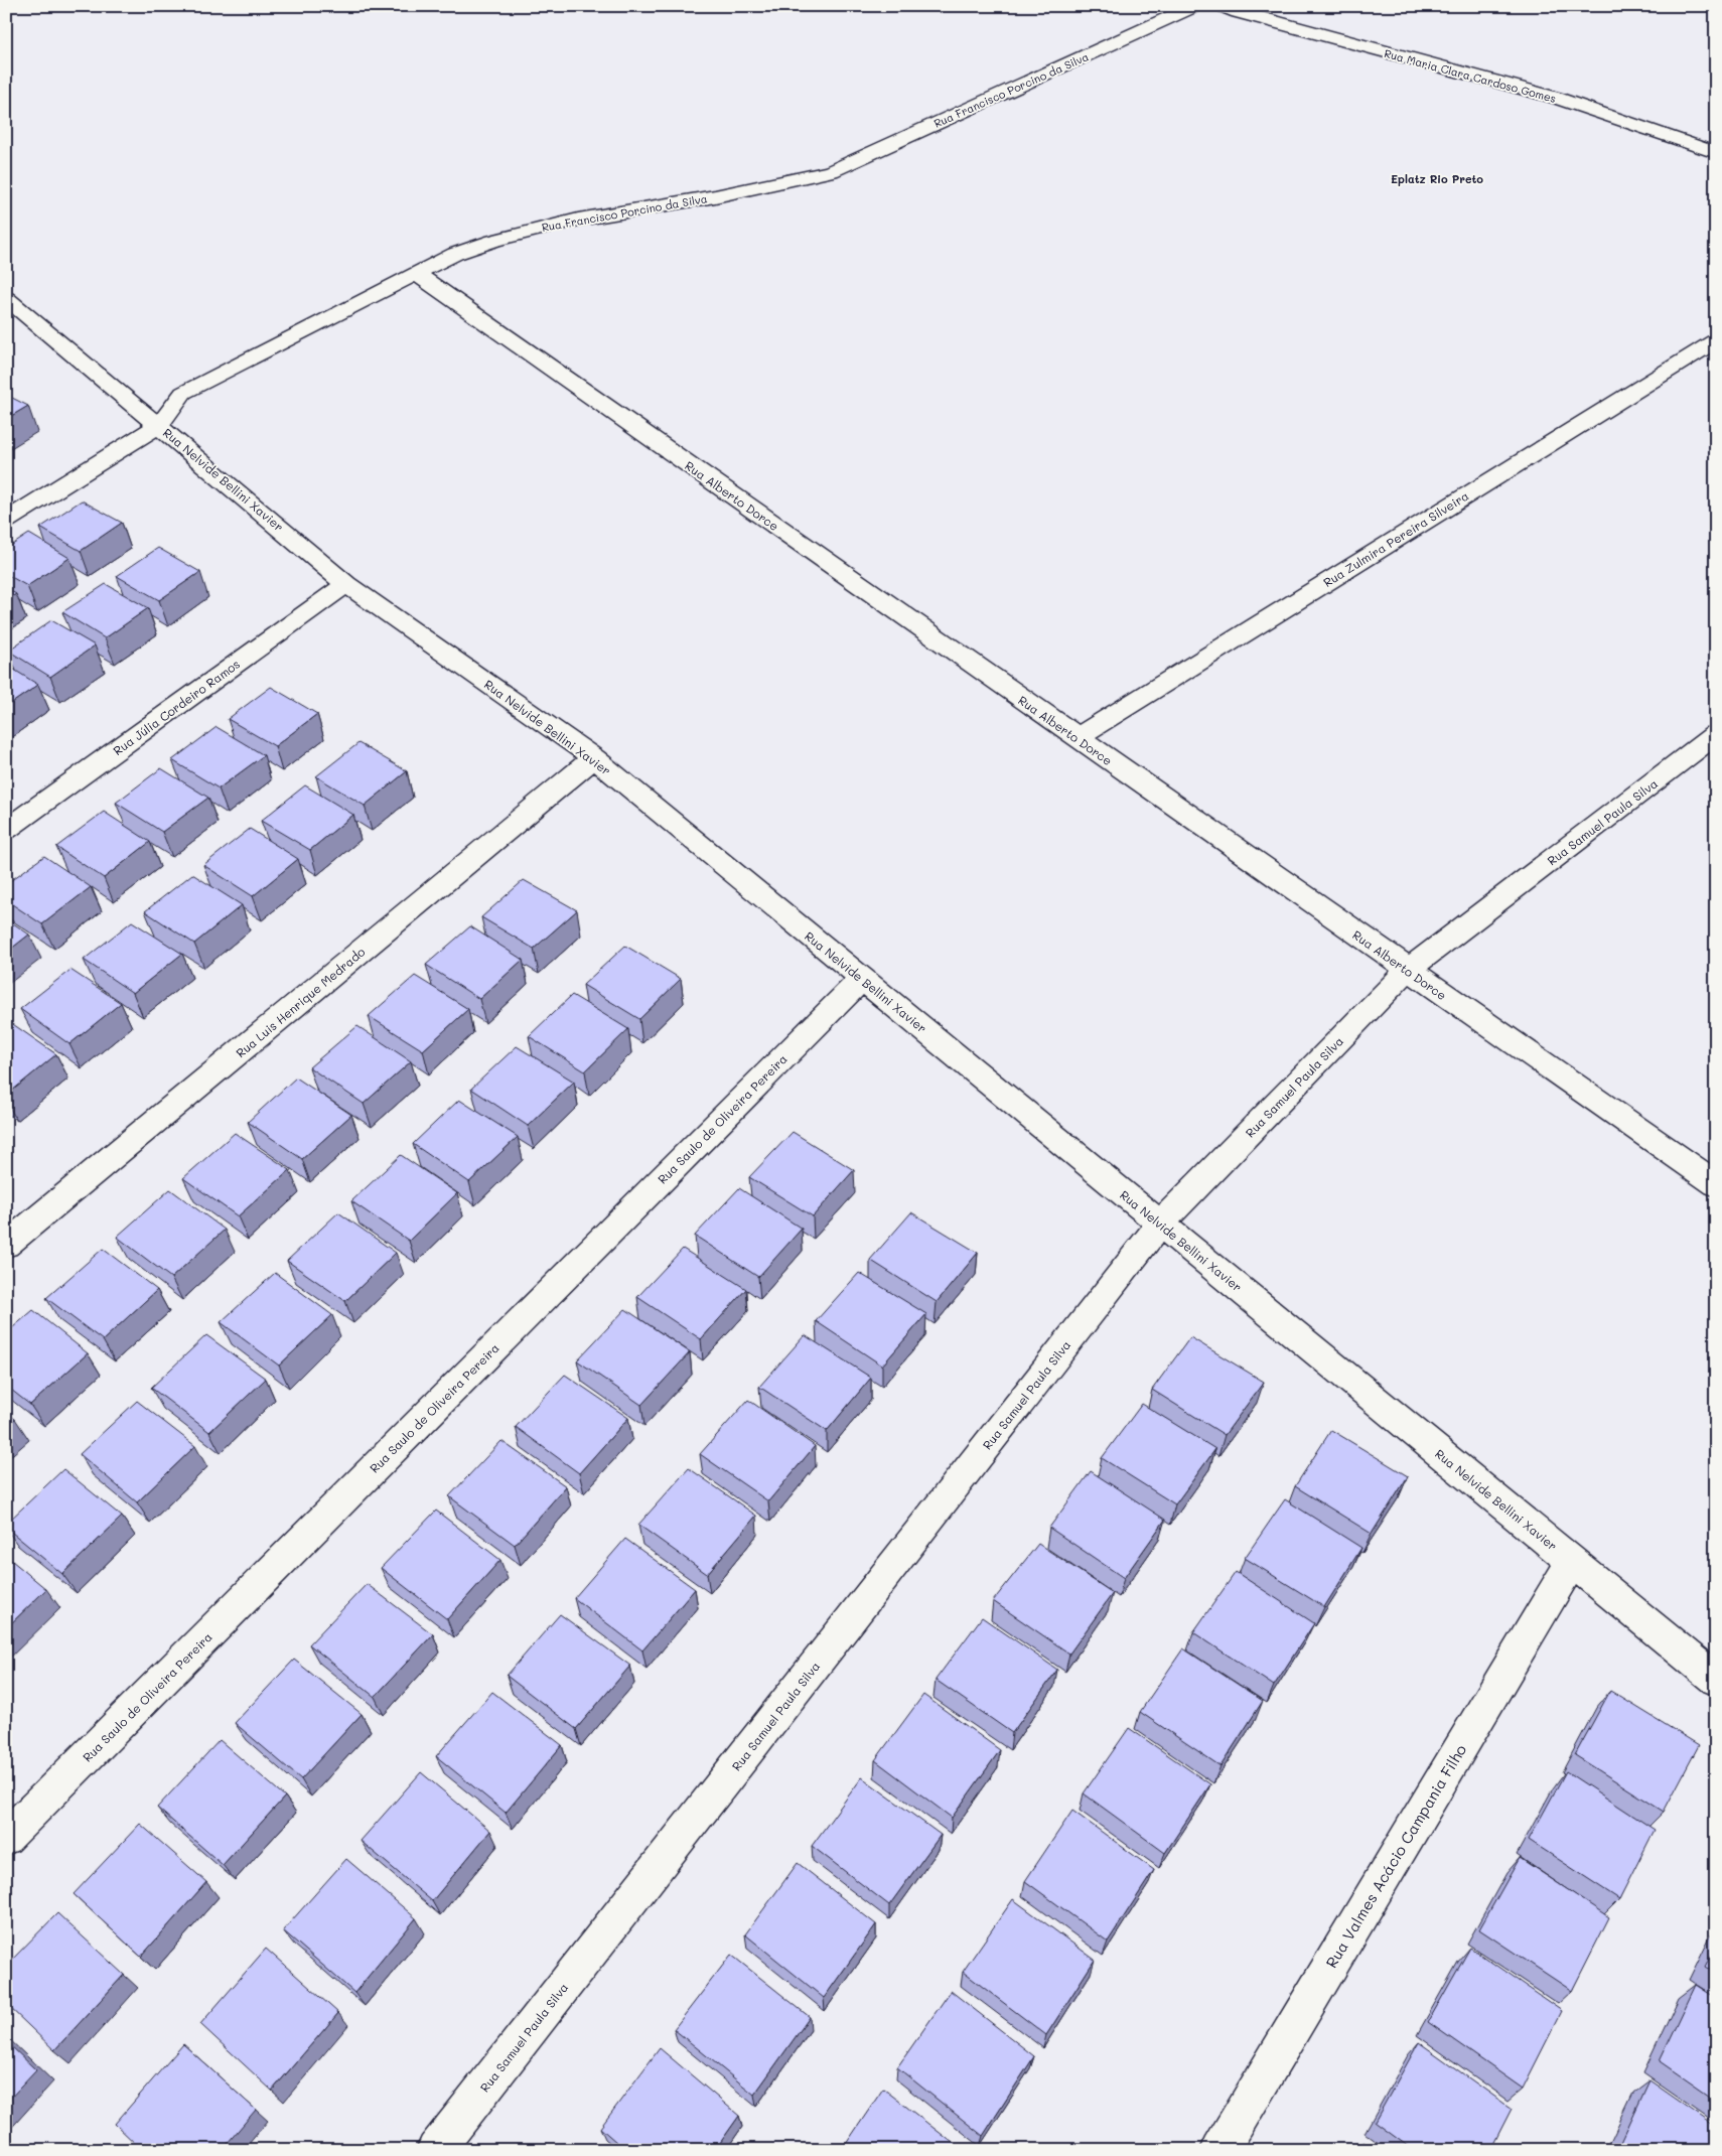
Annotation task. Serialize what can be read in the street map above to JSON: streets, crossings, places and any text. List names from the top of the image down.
{
  "streets": {
    "street": [
      "Rua Maria Clara Cardoso Gomes",
      "Rua Francisco Porcino da Silva",
      "Rua Nelvide Bellini Xavier",
      "Rua Alberto Dorce",
      "Rua Zulmira Pereira Silveira",
      "Rua Júlia Cordeiro Ramos",
      "Rua Samuel Paula Silva",
      "Rua Luis Henrique Medrado",
      "Rua Saulo de Oliveira Pereira",
      "Rua Valmes Acácio Campania Filho"
    ]
  },
  "crossings": [
    ["Rua Francisco Porcino da Silva", "Rua Nelvide Bellini Xavier"],
    ["Rua Francisco Porcino da Silva", "Rua Alberto Dorce"],
    ["Rua Nelvide Bellini Xavier", "Rua Júlia Cordeiro Ramos"],
    ["Rua Nelvide Bellini Xavier", "Rua Samuel Paula Silva"],
    ["Rua Nelvide Bellini Xavier", "Rua Luis Henrique Medrado"],
    ["Rua Nelvide Bellini Xavier", "Rua Saulo de Oliveira Pereira"],
    ["Rua Nelvide Bellini Xavier", "Rua Valmes Acácio Campania Filho"],
    ["Rua Alberto Dorce", "Rua Zulmira Pereira Silveira"],
    ["Rua Alberto Dorce", "Rua Samuel Paula Silva"]
  ],
  "districts": ["Eplatz Rio Preto"]
}
